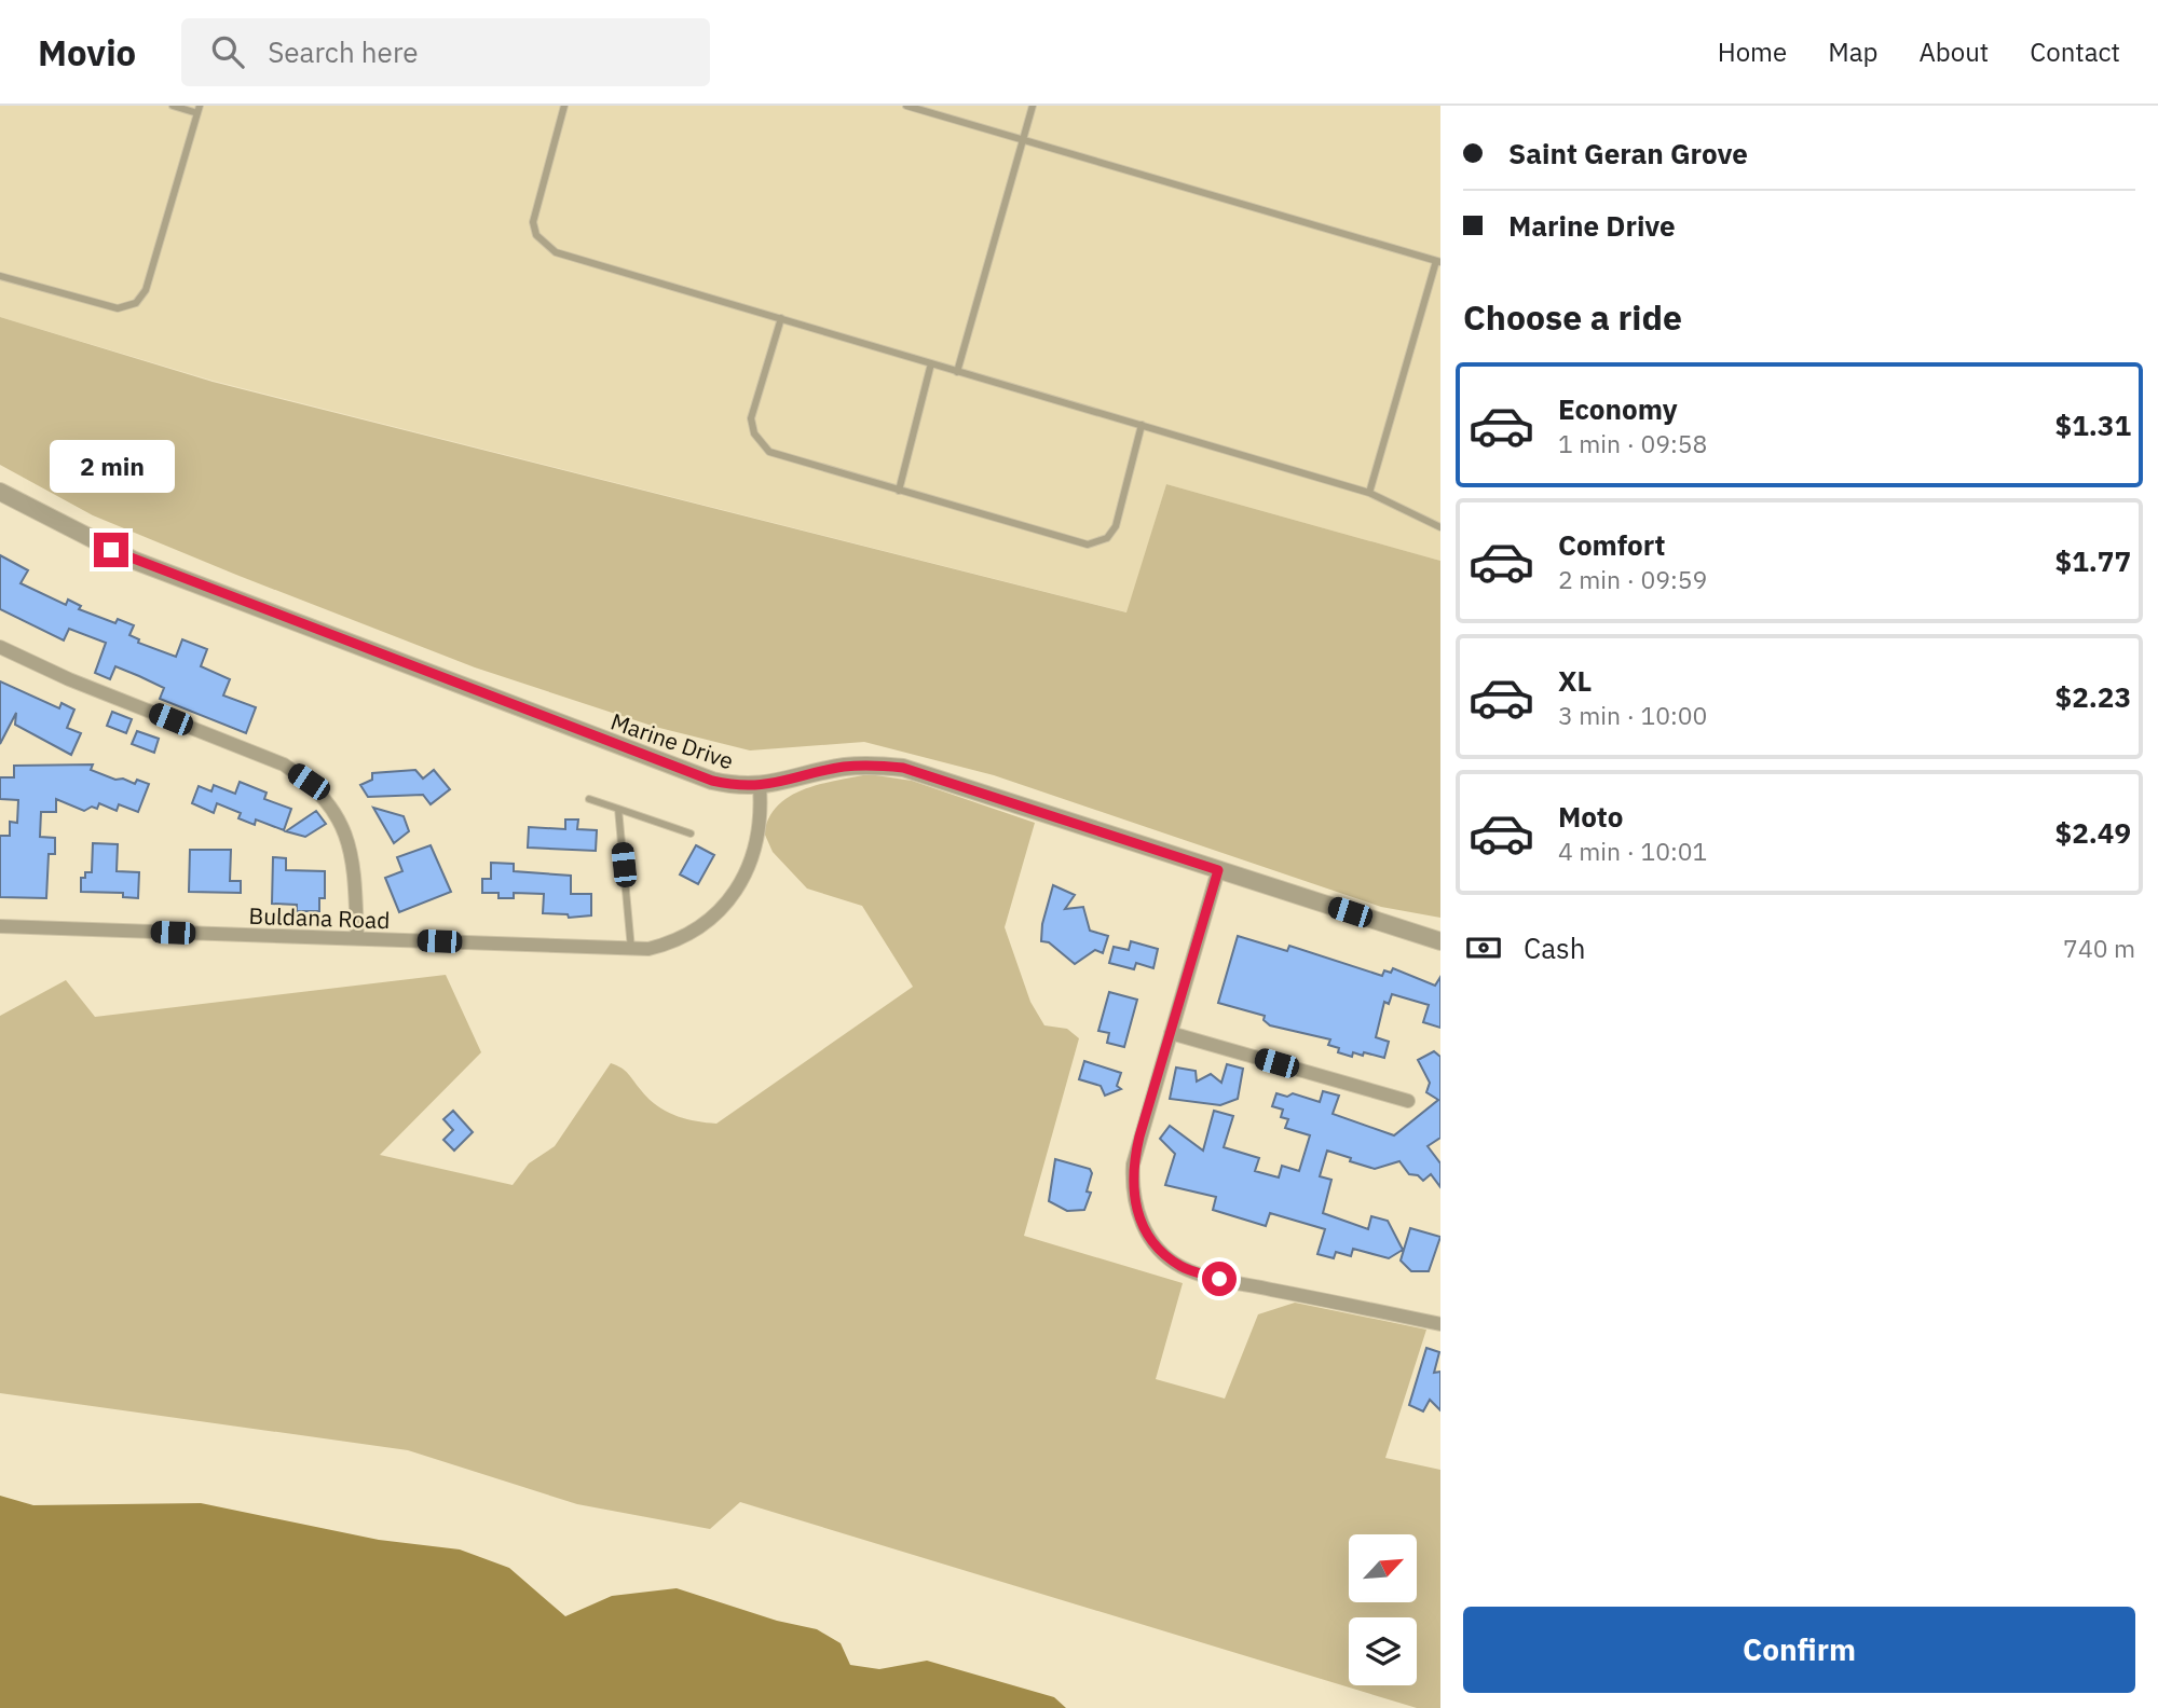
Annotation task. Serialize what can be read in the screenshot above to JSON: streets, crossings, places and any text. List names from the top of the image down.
{
  "streets": {
    "street": ["Marine Drive", "Buldana Road"]
  },
  "crossings": [
    ["Marine Drive", "Buldana Road"]
  ],
  "north": "top right",
  "page": {
    "header": "Movio",
    "search": "Search here",
    "nav": [
      "Home",
      "Map",
      "About",
      "Contact"
    ],
    "banner": ["Saint Geran Grove", "Marine Drive"],
    "heading": "Choose a ride",
    "list": [
      {
        "name": "Economy",
        "note": "1 min · 09:58",
        "value": "$1.31"
      },
      {
        "name": "Comfort",
        "note": "2 min · 09:59",
        "value": "$1.77"
      },
      {
        "name": "XL",
        "note": "3 min · 10:00",
        "value": "$2.23"
      },
      {
        "name": "Moto",
        "note": "4 min · 10:01",
        "value": "$2.49"
      }
    ],
    "bubble": "2 min",
    "pay": ["Cash", "740 m"],
    "buttons": "Confirm"
  }
}
